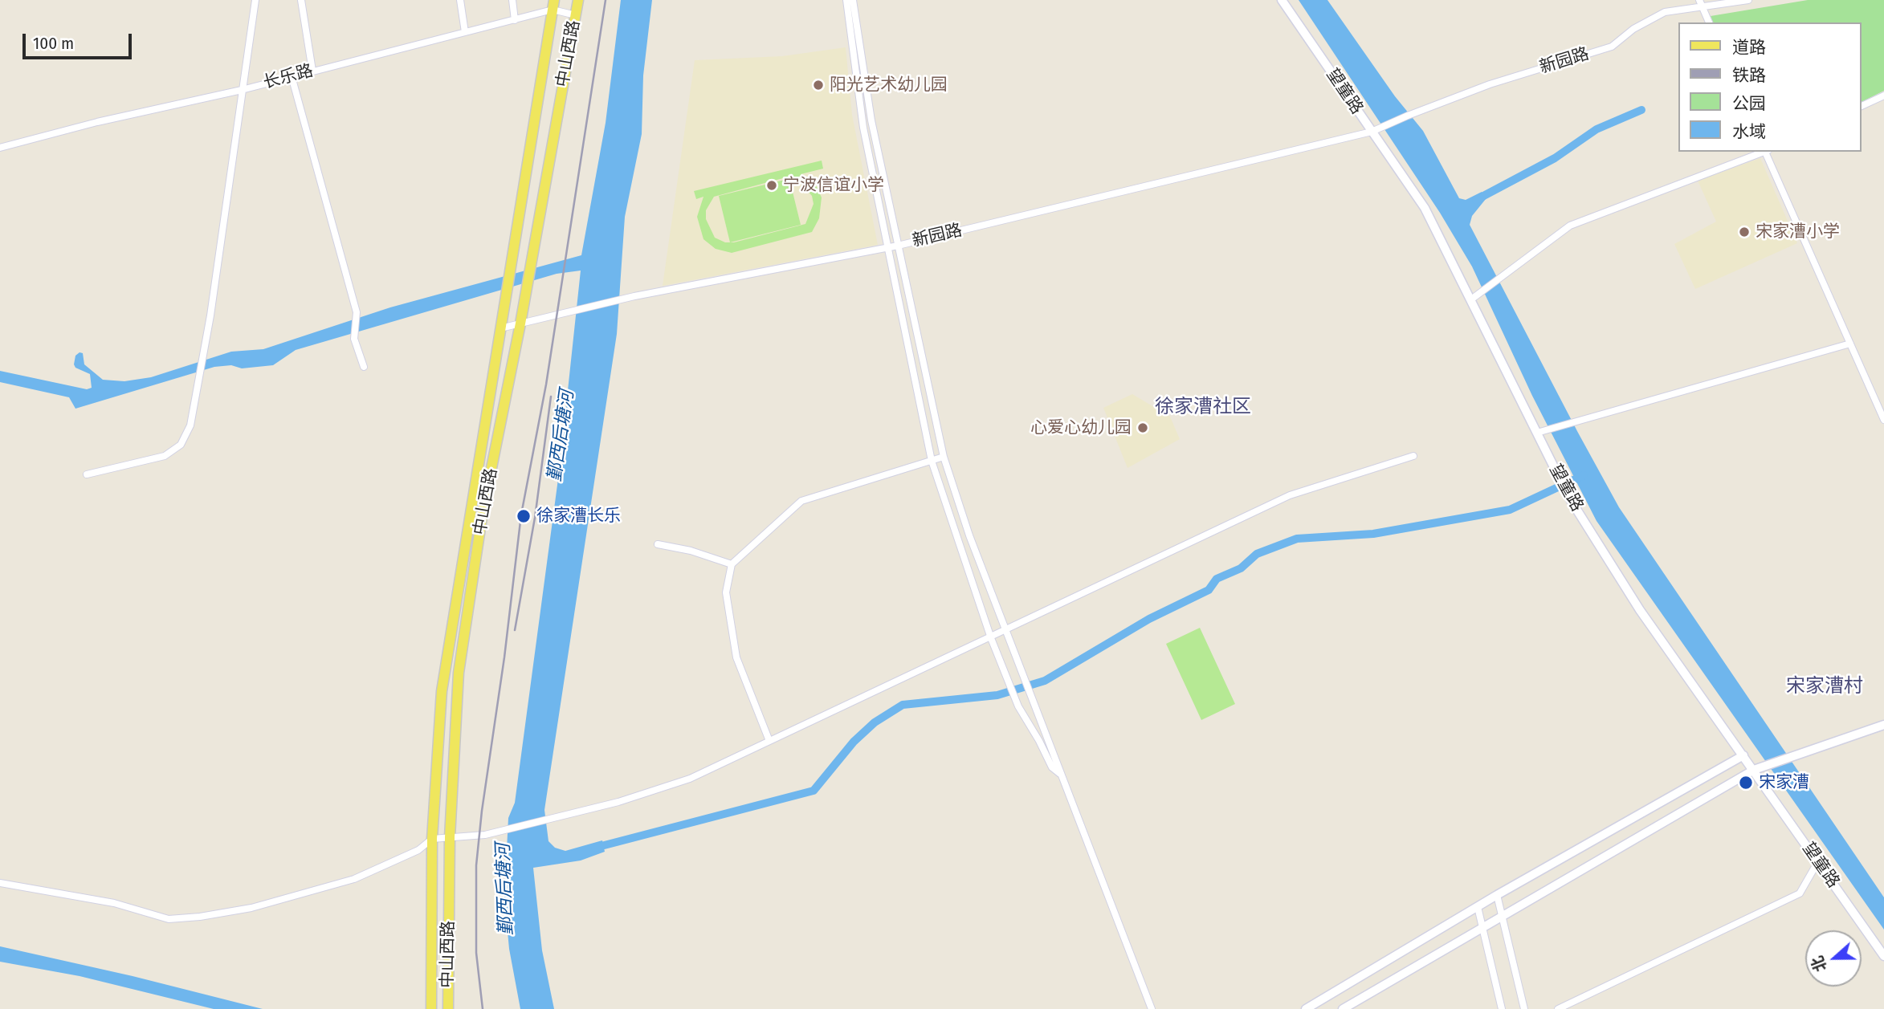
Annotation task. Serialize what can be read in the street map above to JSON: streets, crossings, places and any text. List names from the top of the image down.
{
  "streets": {
    "main road": ["中山西路", "望童路"],
    "street": ["新园路", "长乐路"]
  },
  "crossings": [
    ["中山西路", "新园路"],
    ["中山西路", "长乐路"],
    ["新园路", "望童路"]
  ],
  "districts": ["徐家漕社区", "宋家漕村"],
  "water": ["鄞西后塘河"],
  "places": [
    "阳光艺术幼儿园",
    "宁波信谊小学",
    "宋家漕小学",
    "心爱心幼儿园",
    "徐家漕长乐",
    "宋家漕"
  ],
  "legend": [
    "道路",
    "铁路",
    "公园",
    "水域"
  ],
  "scale_bar": "100 m",
  "north": "left"
}
